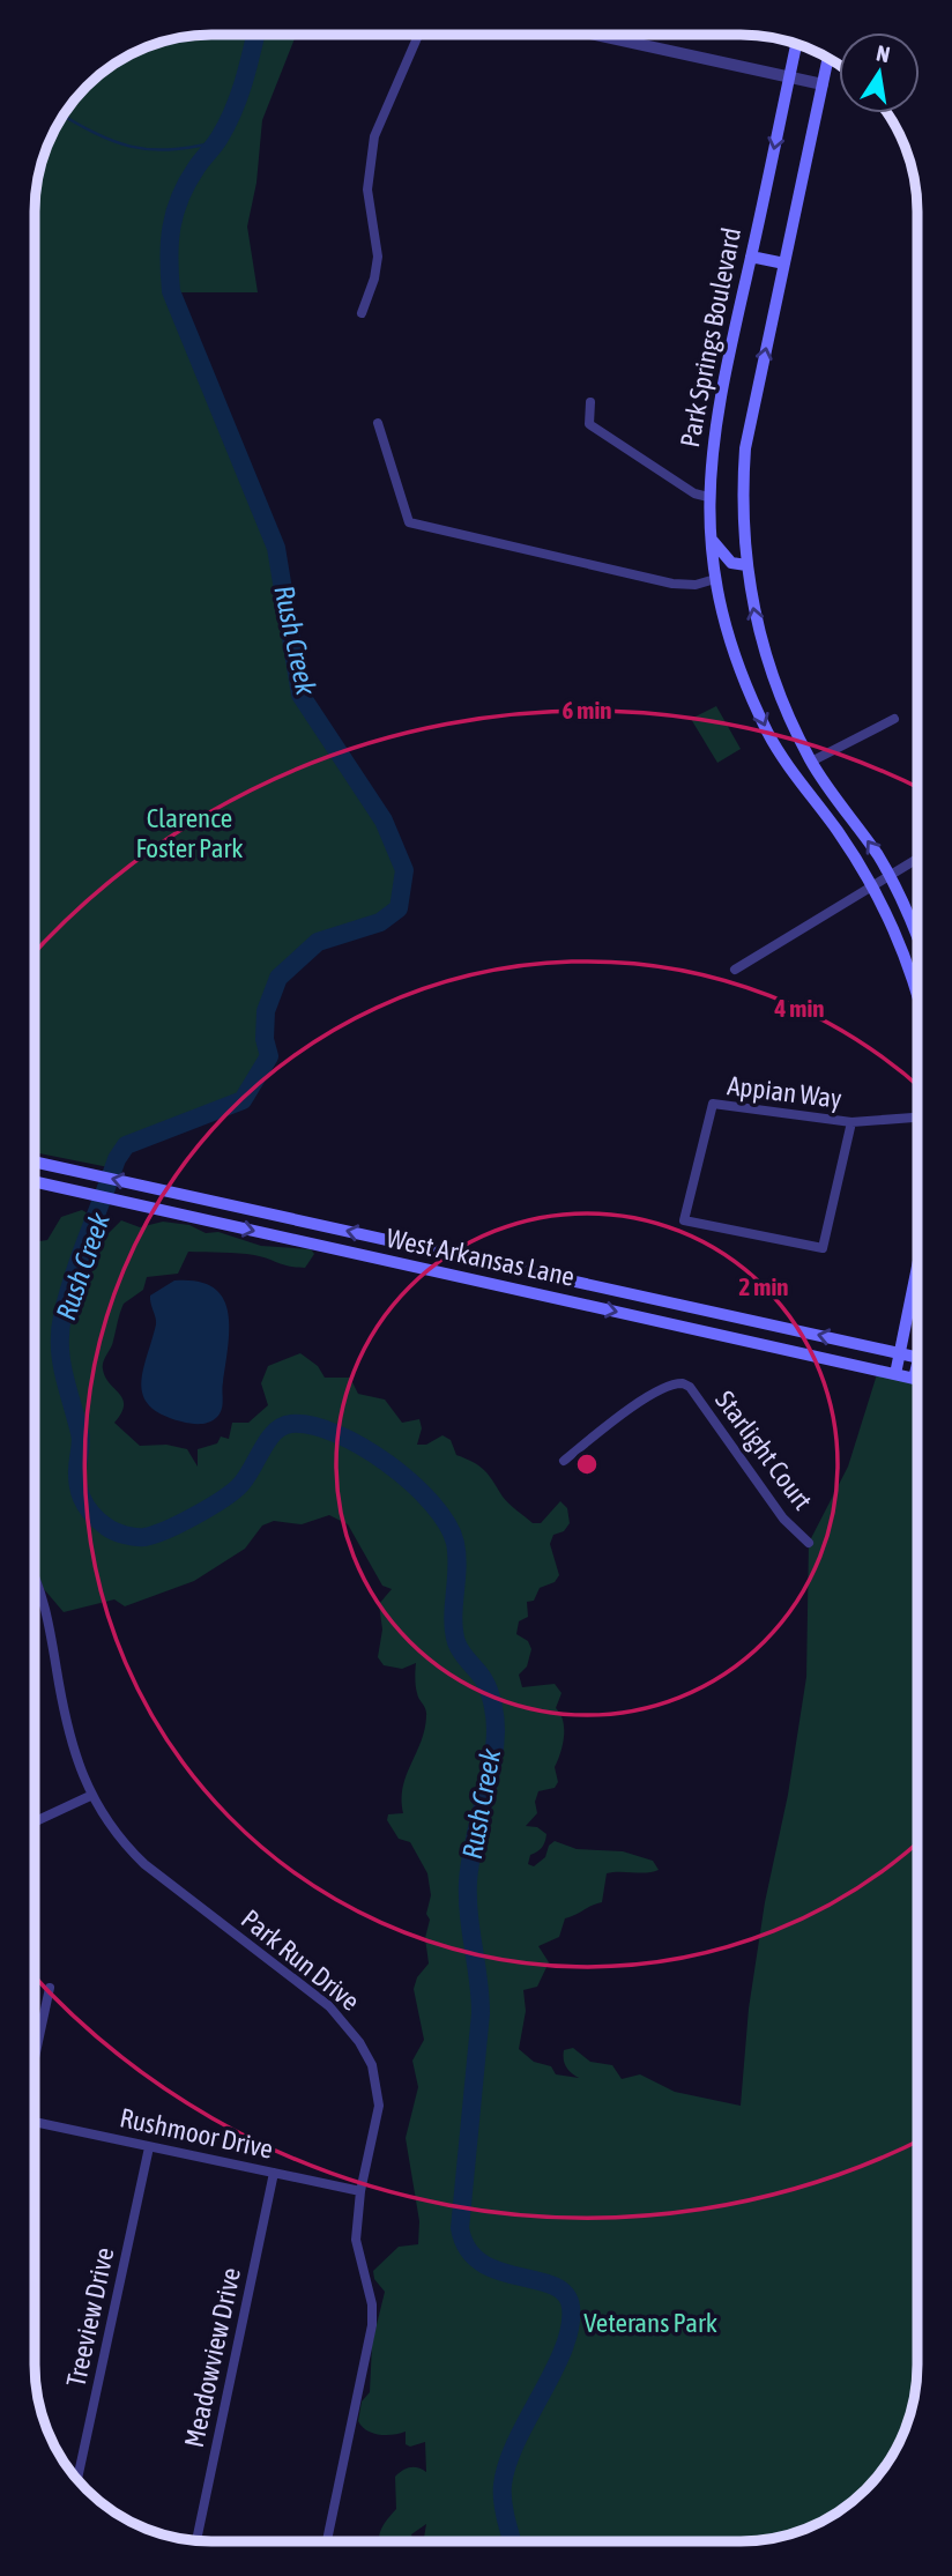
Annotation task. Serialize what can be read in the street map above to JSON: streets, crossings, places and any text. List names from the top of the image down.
{
  "streets": {
    "main road": ["Park Springs Boulevard", "West Arkansas Lane"],
    "street": [
      "Appian Way",
      "Starlight Court",
      "Park Run Drive",
      "Rushmoor Drive",
      "Treeview Drive",
      "Meadowview Drive"
    ]
  },
  "crossings": [
    ["Park Run Drive", "Rushmoor Drive"],
    ["Rushmoor Drive", "Treeview Drive"],
    ["Rushmoor Drive", "Meadowview Drive"]
  ],
  "water": ["Rush Creek"],
  "parks": ["Clarence Foster Park", "Veterans Park"],
  "north": "top",
  "rings": ["6 min", "4 min", "2 min"]
}
